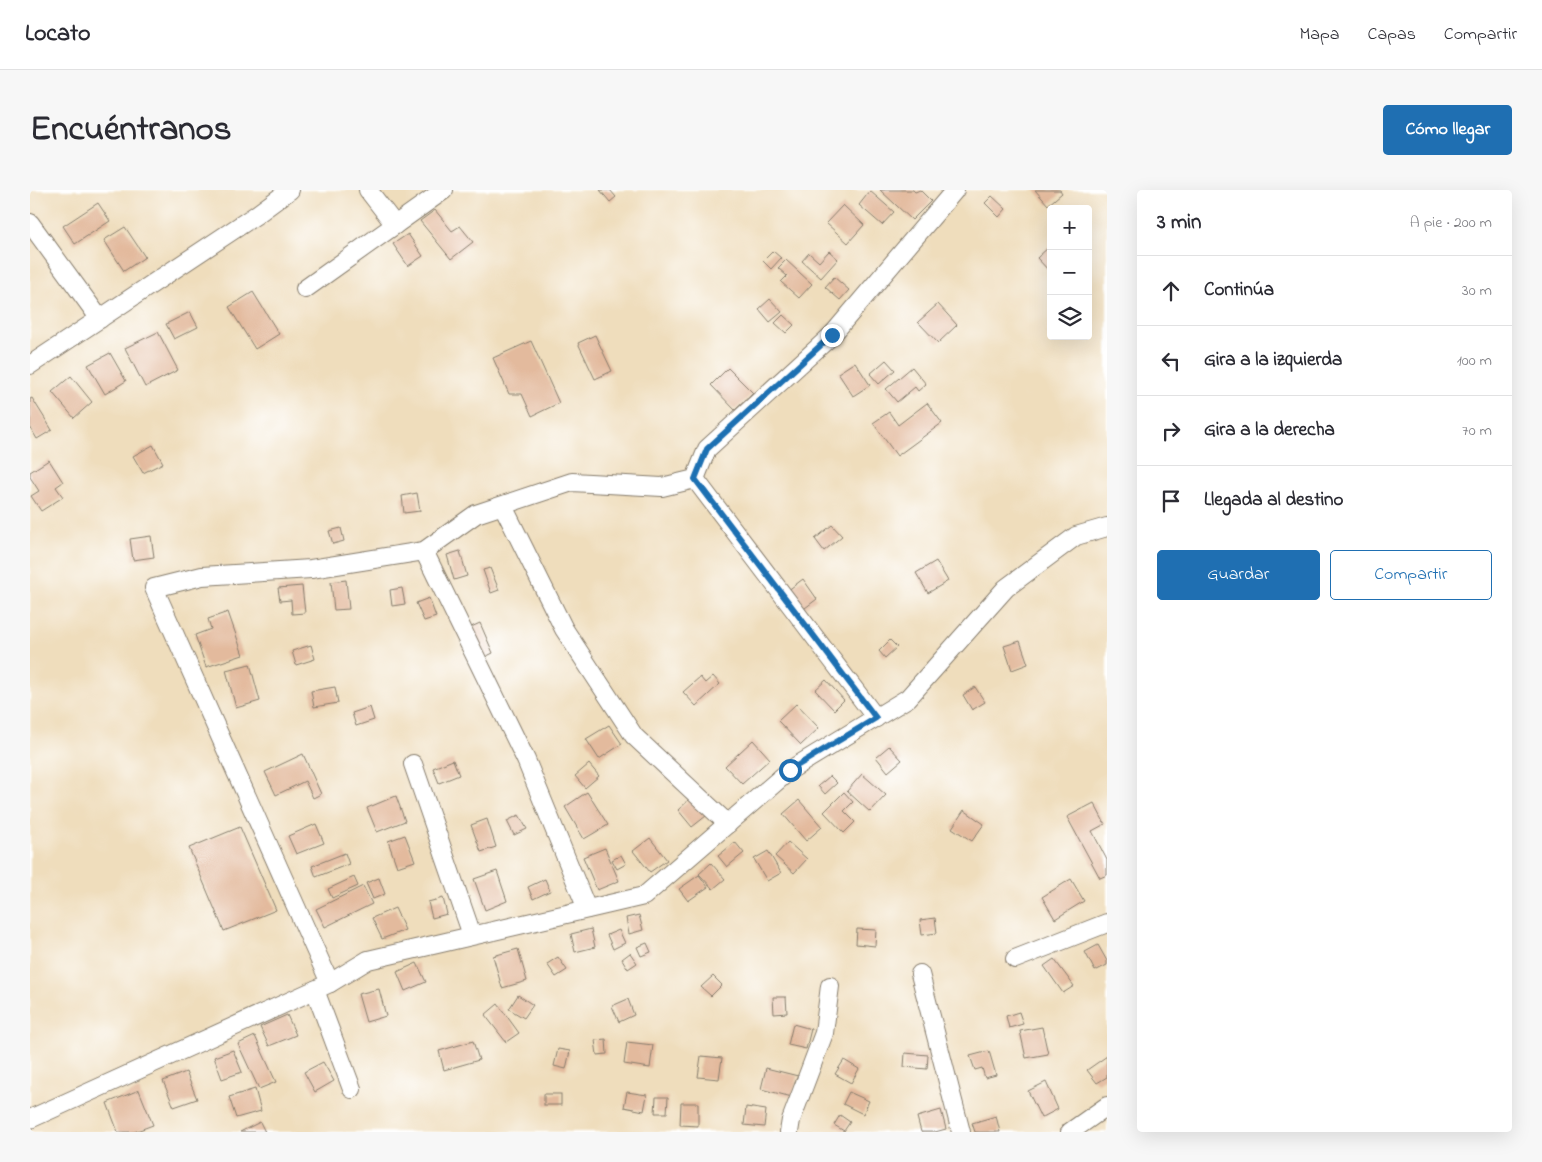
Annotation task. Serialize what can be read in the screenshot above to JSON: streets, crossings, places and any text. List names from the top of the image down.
{
  "page": {
    "header": "Locato",
    "nav": ["Mapa", "Capas", "Compartir"],
    "title": "Encuéntranos",
    "buttons": [
      "Cómo llegar",
      ["Guardar", "Compartir"]
    ],
    "heading": ["3 min", "A pie · 200 m"],
    "map_buttons": ["+", "−"],
    "list": [
      ["Continúa", "30 m"],
      ["Gira a la izquierda", "100 m"],
      ["Gira a la derecha", "70 m"],
      "Llegada al destino"
    ]
  }
}
